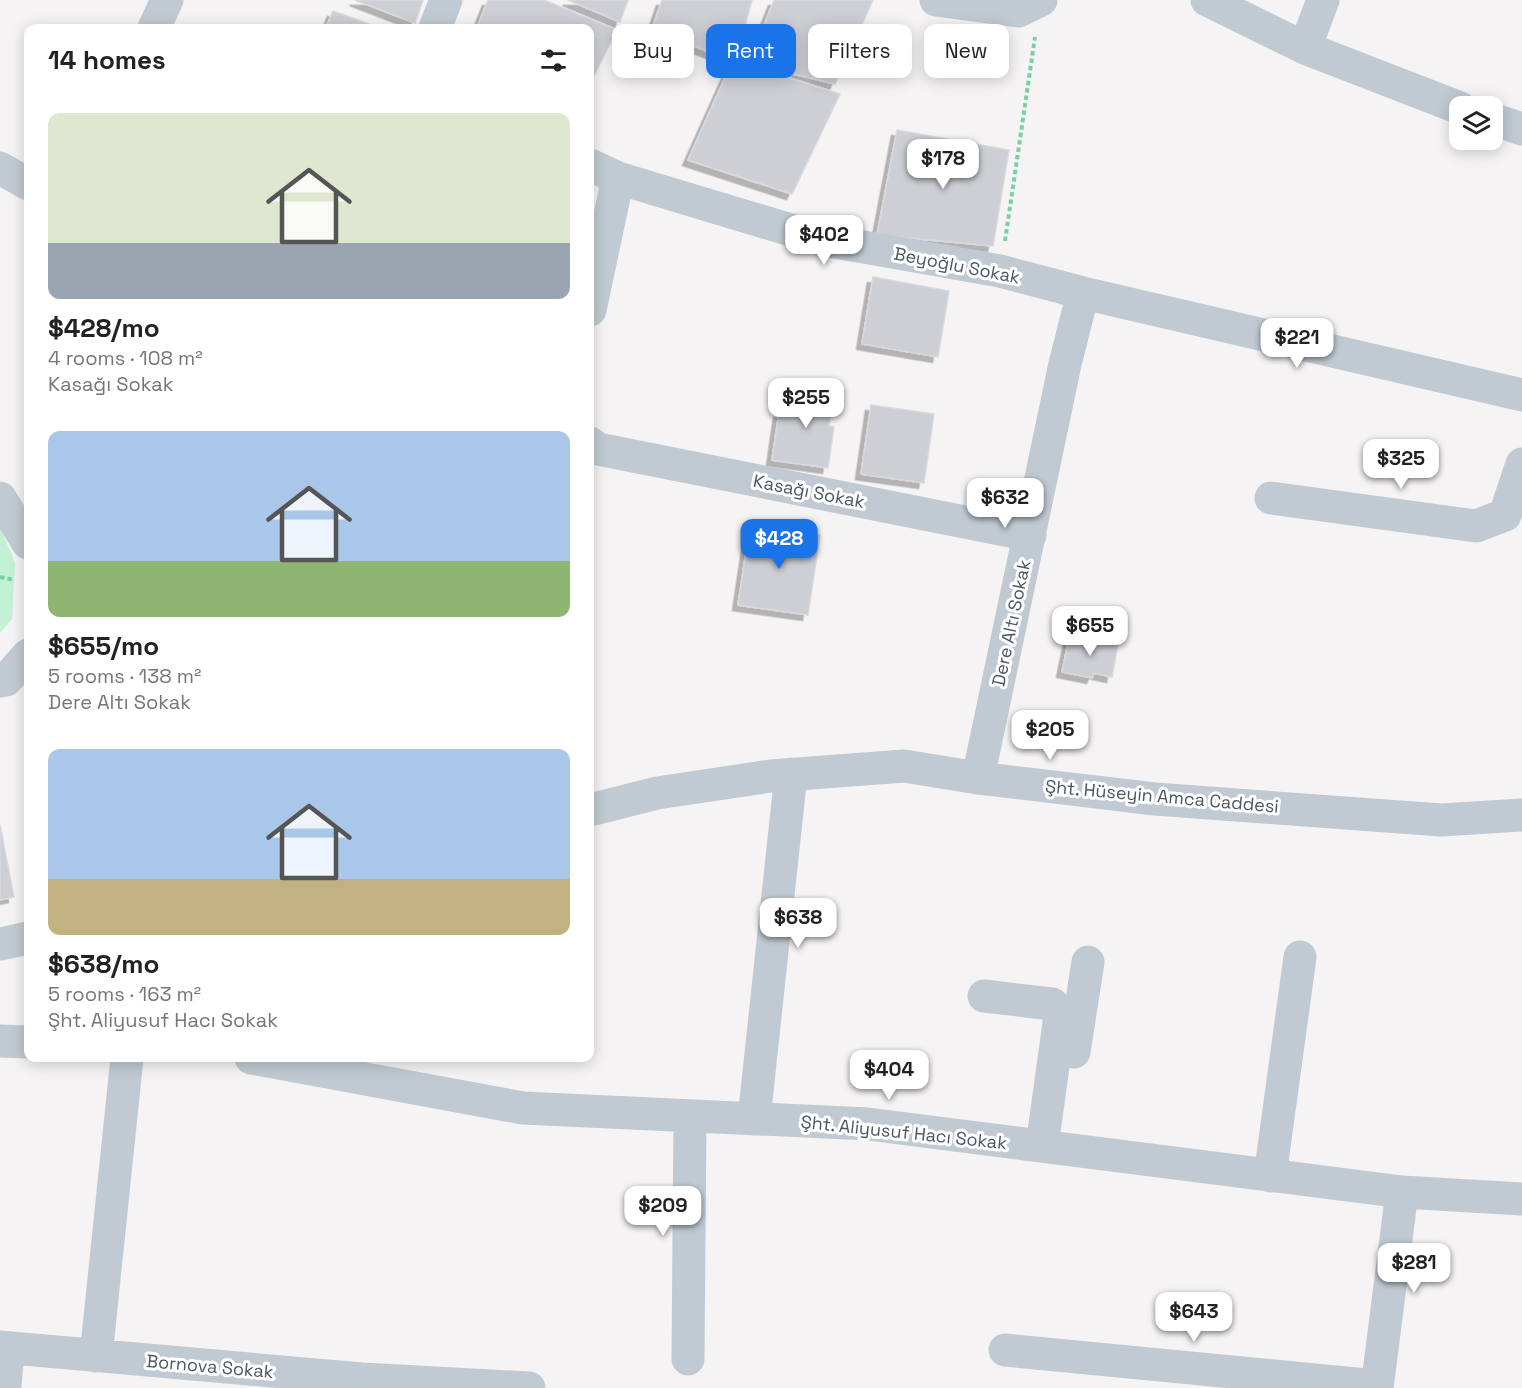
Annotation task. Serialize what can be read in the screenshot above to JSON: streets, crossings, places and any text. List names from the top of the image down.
{
  "streets": {
    "street": [
      "Beyoğlu Sokak",
      "Kasağı Sokak",
      "Dere Altı Sokak",
      "Şht. Hüseyin Amca Caddesi",
      "Şht. Aliyusuf Hacı Sokak",
      "Bornova Sokak"
    ]
  },
  "crossings": [
    ["Beyoğlu Sokak", "Dere Altı Sokak"],
    ["Kasağı Sokak", "Dere Altı Sokak"],
    ["Dere Altı Sokak", "Şht. Hüseyin Amca Caddesi"]
  ],
  "page": {
    "chip": [
      "Buy",
      "Rent",
      "Filters",
      "New"
    ],
    "heading": "14 homes",
    "list": [
      {
        "name": "$428/mo",
        "note": "4 rooms · 108 m² · Kasağı Sokak"
      },
      {
        "name": "$655/mo",
        "note": "5 rooms · 138 m² · Dere Altı Sokak"
      },
      {
        "name": "$638/mo",
        "note": "5 rooms · 163 m² · Şht. Aliyusuf Hacı Sokak"
      }
    ],
    "price": [
      "$178",
      "$402",
      "$221",
      "$255",
      "$325",
      "$632",
      "$428",
      "$655",
      "$205",
      "$638",
      "$404",
      "$209",
      "$281",
      "$643"
    ]
  }
}
